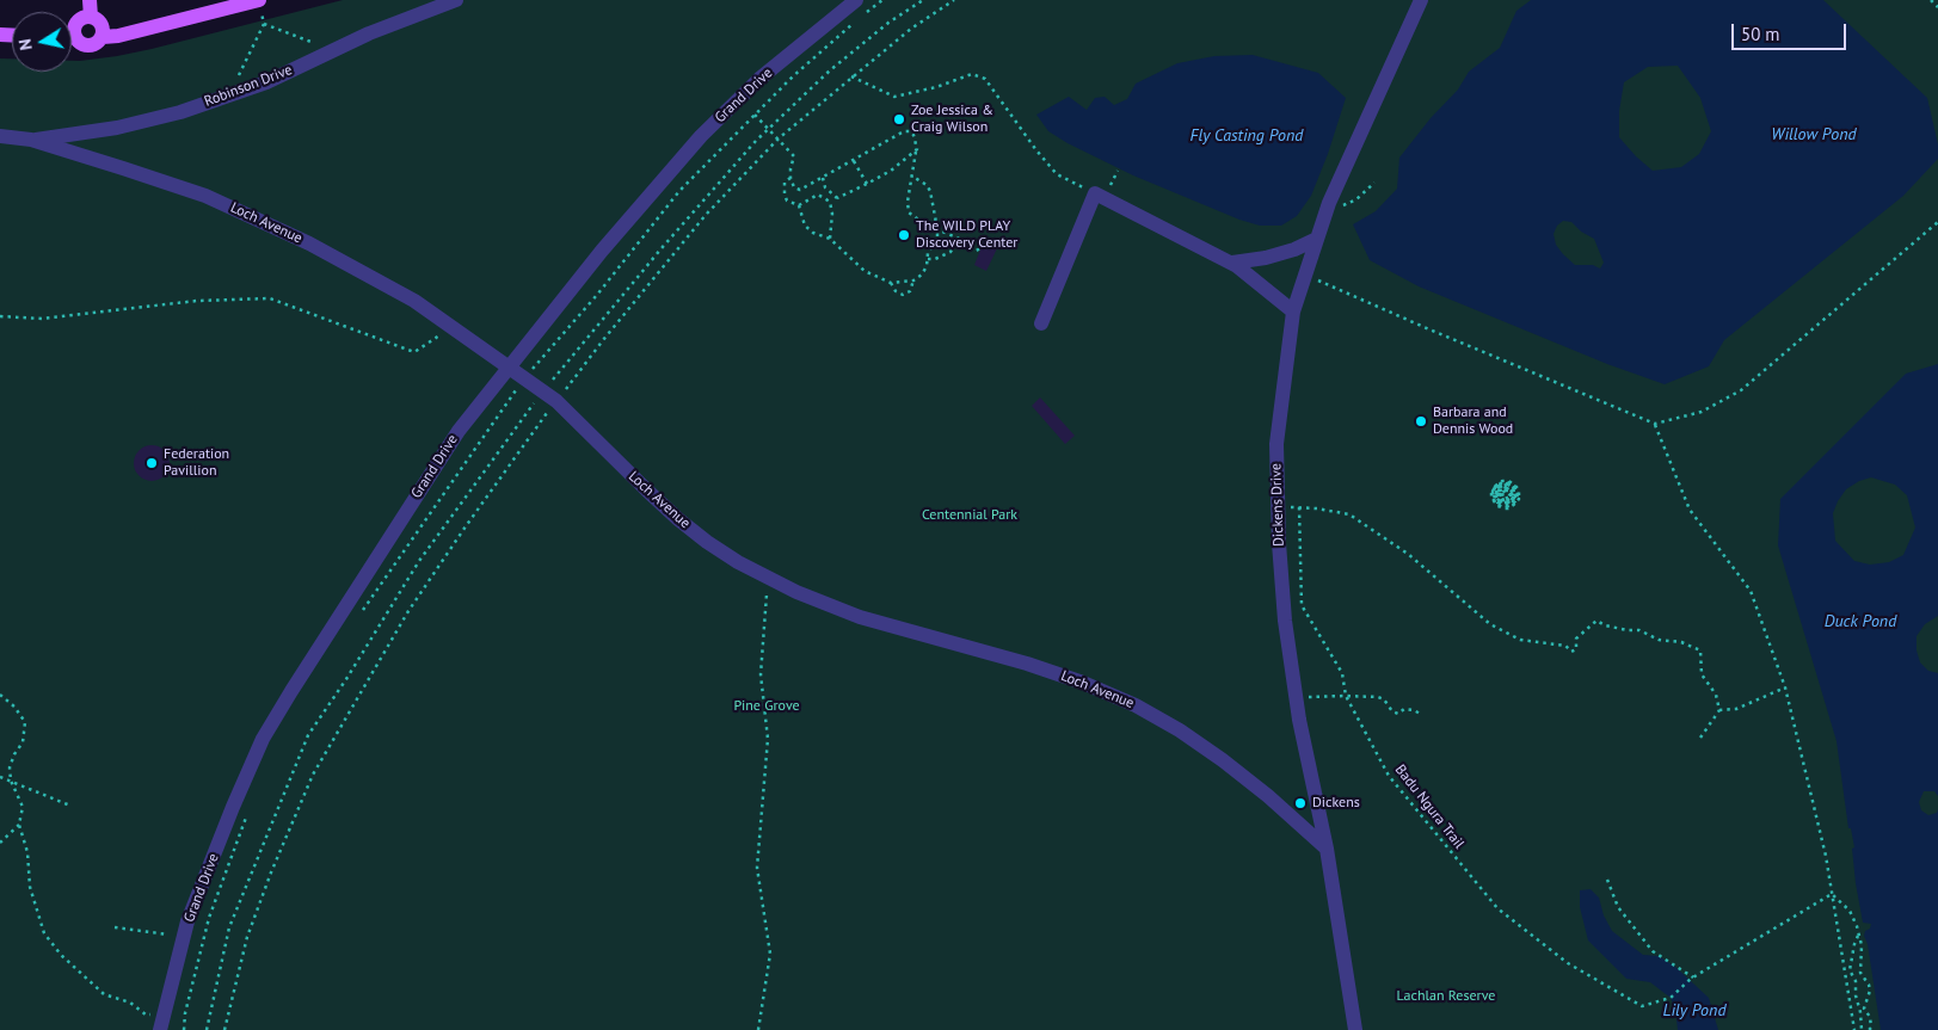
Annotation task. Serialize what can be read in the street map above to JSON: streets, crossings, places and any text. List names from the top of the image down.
{
  "streets": {
    "street": [
      "Robinson Drive",
      "Grand Drive",
      "Loch Avenue",
      "Dickens Drive"
    ],
    "path": ["Badu Ngura Trail"]
  },
  "crossings": [
    ["Robinson Drive", "Loch Avenue"],
    ["Grand Drive", "Loch Avenue"],
    ["Loch Avenue", "Dickens Drive"]
  ],
  "water": [
    "Willow Pond",
    "Fly Casting Pond",
    "Duck Pond",
    "Lily Pond"
  ],
  "parks": ["Centennial Park", "Pine Grove", "Lachlan Reserve"],
  "places": [
    "Zoe Jessica & Craig Wilson",
    "The WILD PLAY Discovery Center",
    "Barbara and Dennis Wood",
    "Federation Pavillion",
    "Dickens"
  ],
  "scale_bar": "50 m",
  "north": "left"
}
